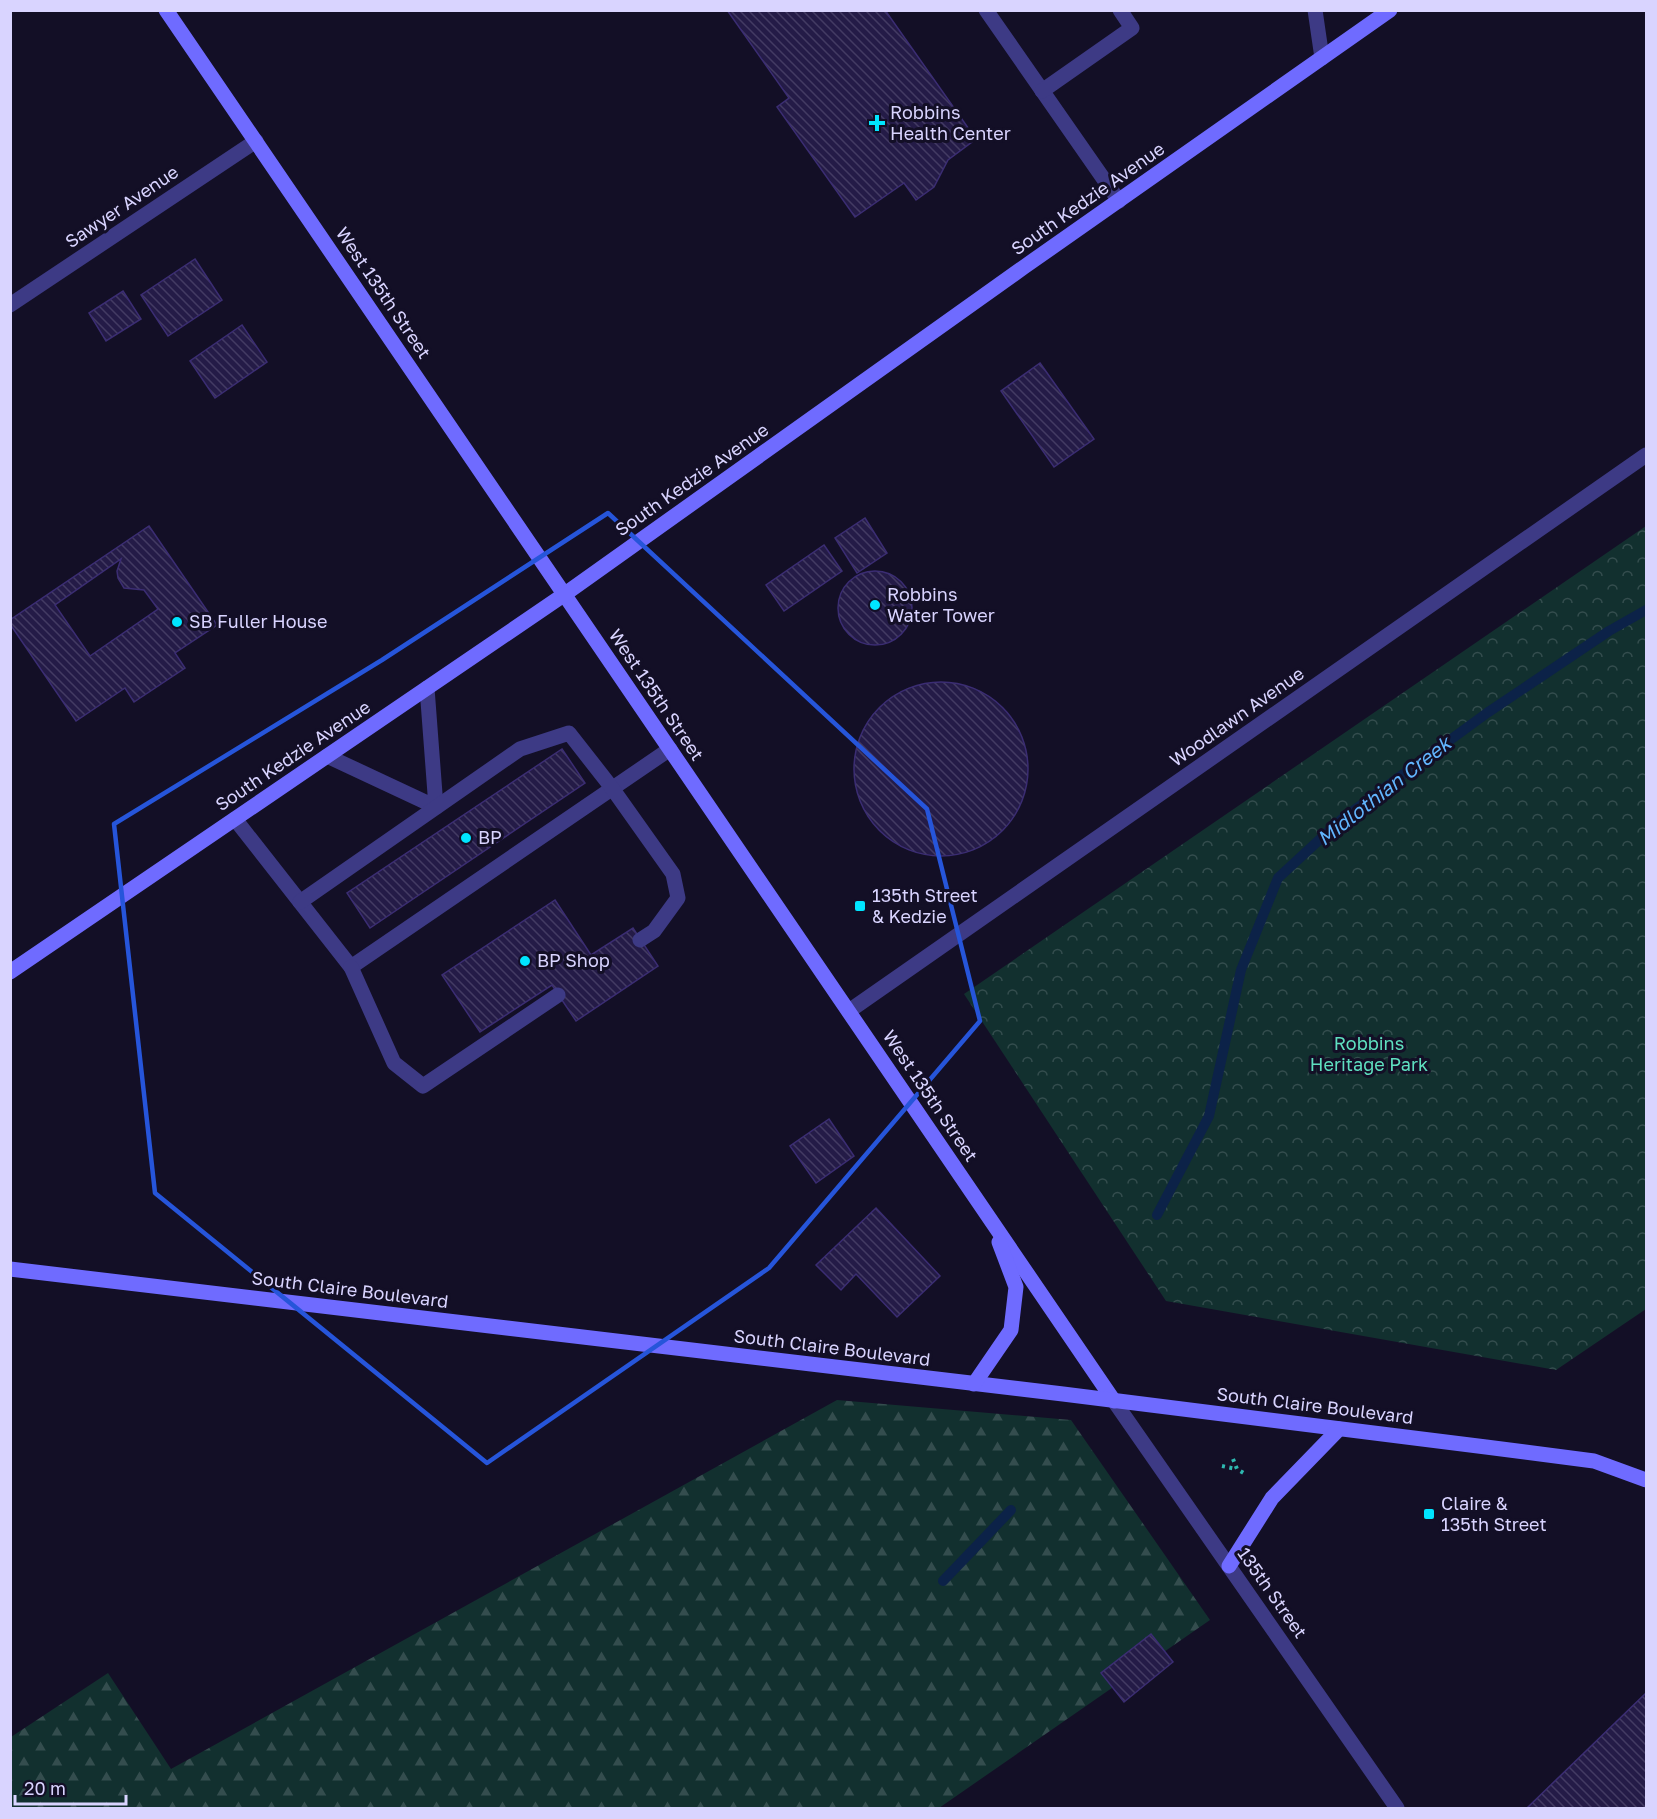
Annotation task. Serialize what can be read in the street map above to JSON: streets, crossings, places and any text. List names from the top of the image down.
{
  "streets": {
    "street": [
      "South Kedzie Avenue",
      "Sawyer Avenue",
      "West 135th Street",
      "Woodlawn Avenue",
      "South Claire Boulevard",
      "135th Street"
    ]
  },
  "crossings": [
    ["South Kedzie Avenue", "West 135th Street"],
    ["Sawyer Avenue", "West 135th Street"],
    ["West 135th Street", "Woodlawn Avenue"],
    ["West 135th Street", "South Claire Boulevard"],
    ["West 135th Street", "135th Street"],
    ["South Claire Boulevard", "135th Street"]
  ],
  "water": ["Midlothian Creek"],
  "parks": ["Robbins Heritage Park"],
  "places": {
    "health": ["Robbins Health Center"],
    "other": [
      "Robbins Water Tower",
      "SB Fuller House",
      "BP",
      "BP Shop"
    ],
    "transit": ["135th Street & Kedzie", "Claire & 135th Street"]
  },
  "scale_bar": "20 m"
}
